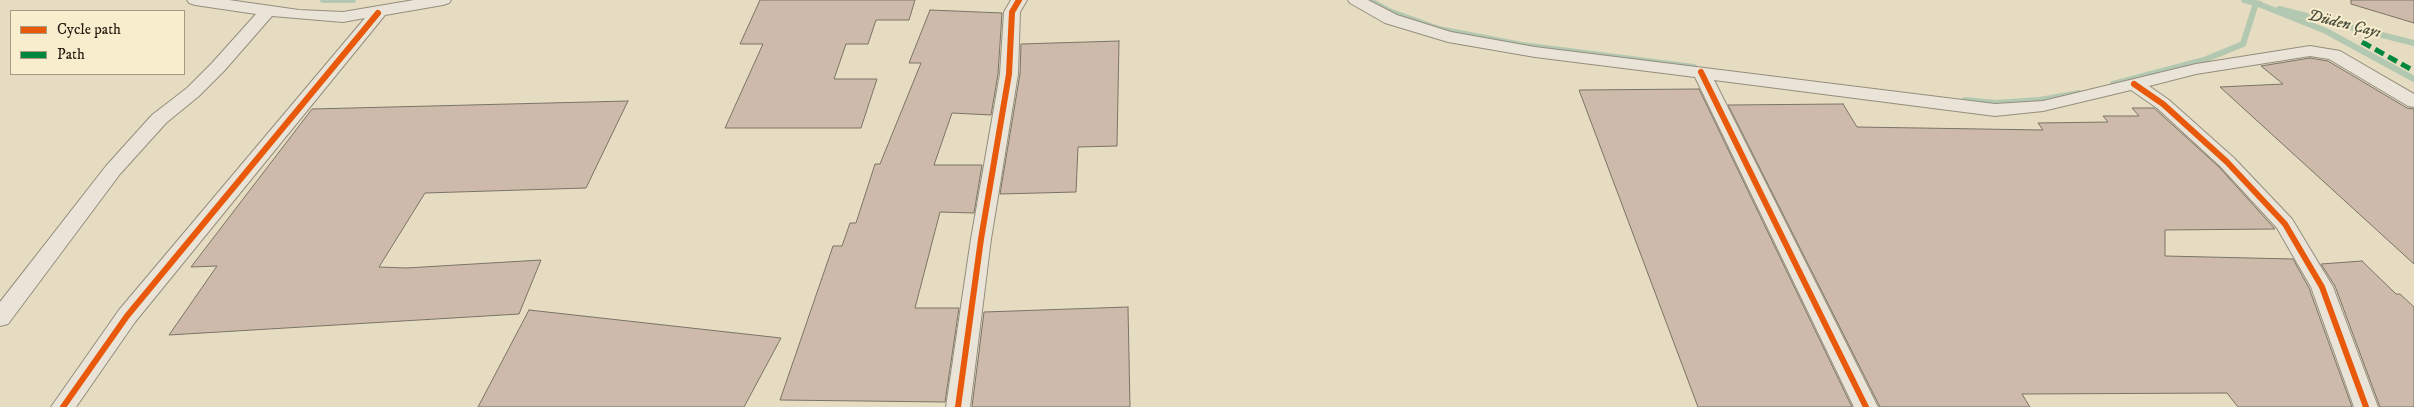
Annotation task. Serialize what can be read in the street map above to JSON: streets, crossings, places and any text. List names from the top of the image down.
{
  "water": ["Düden Çayı"],
  "legend": ["Cycle path", "Path"]
}
